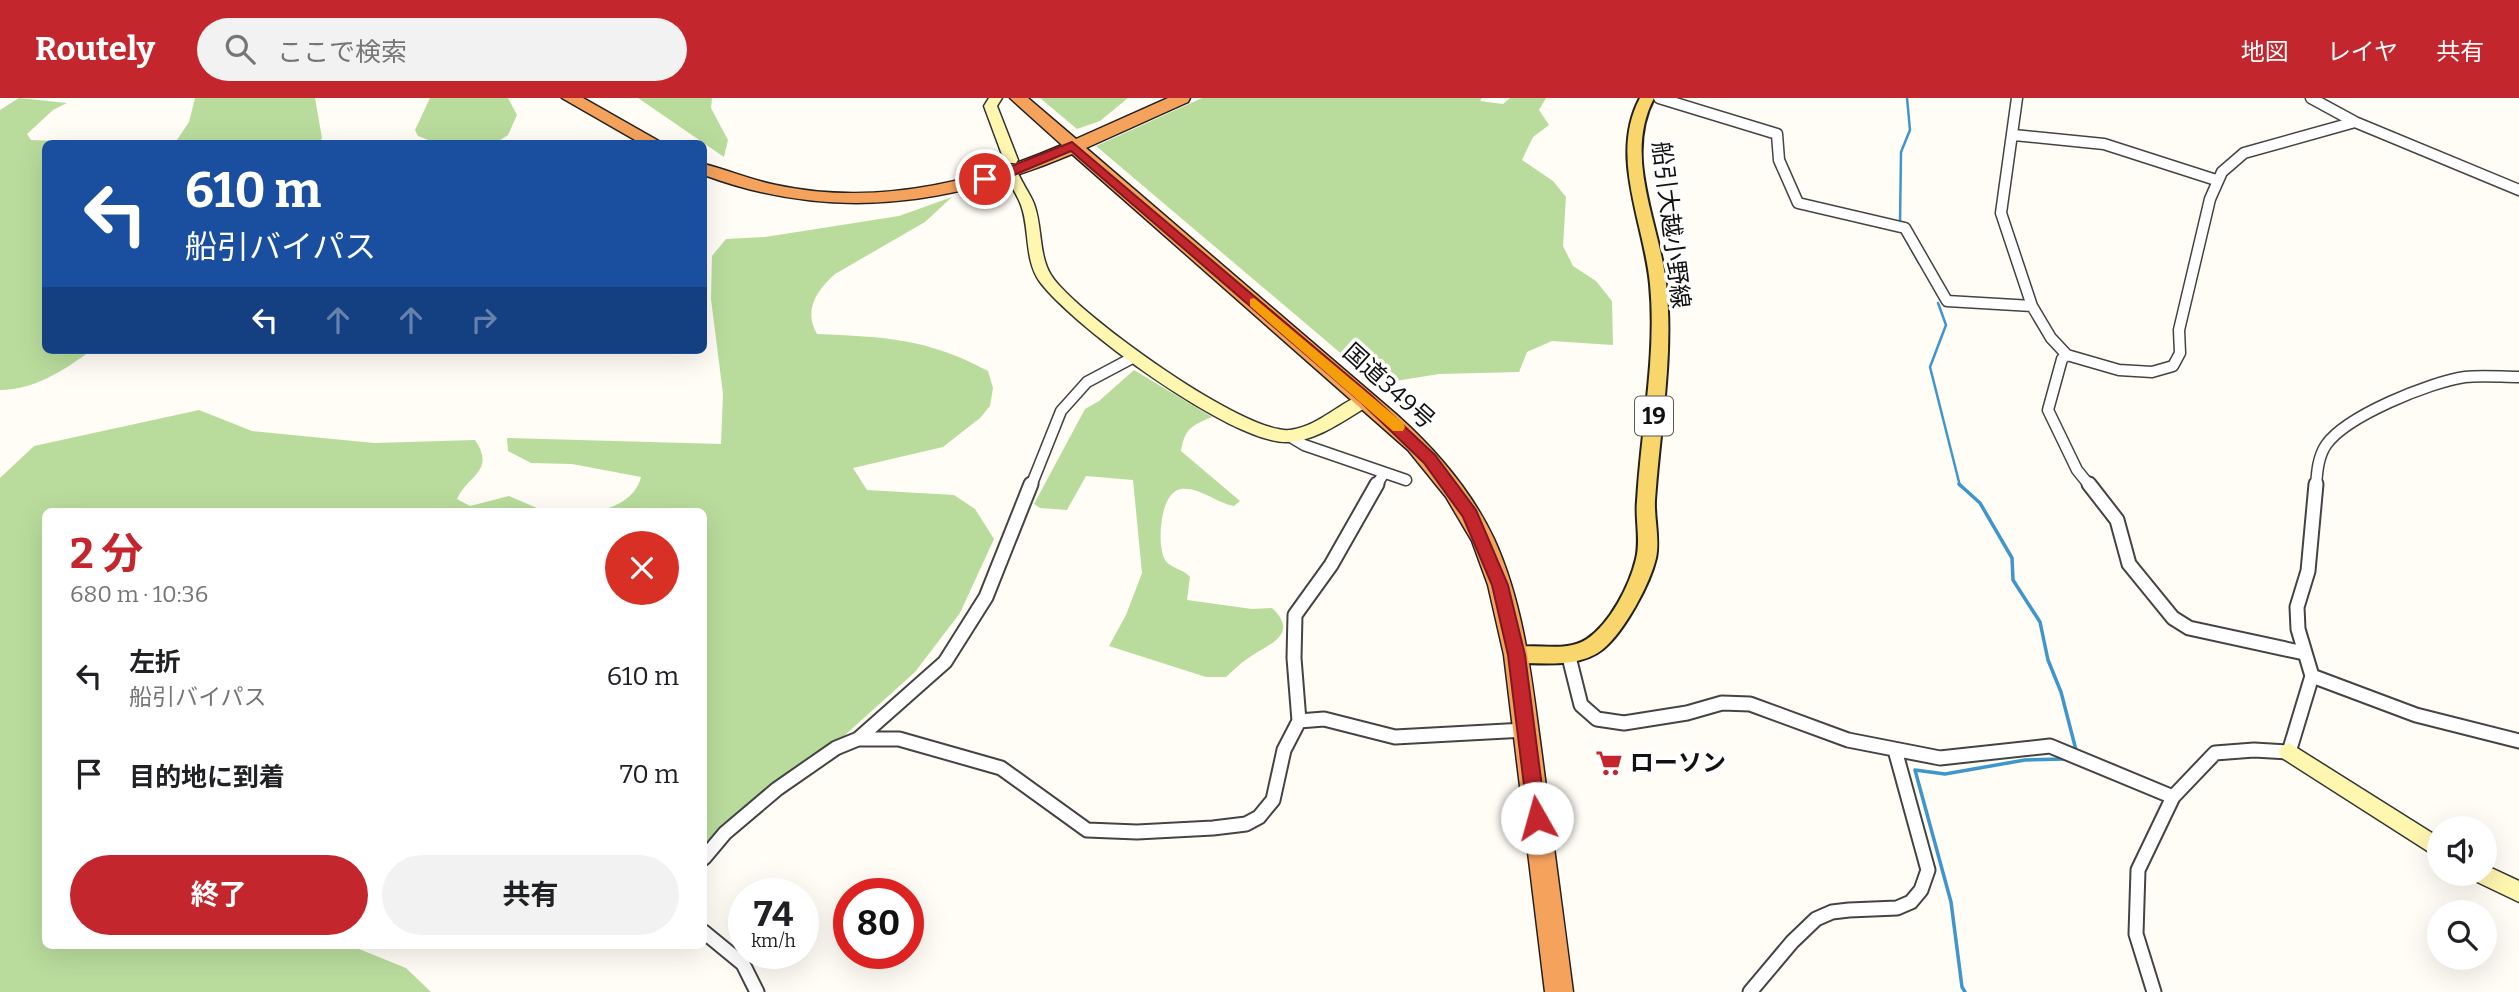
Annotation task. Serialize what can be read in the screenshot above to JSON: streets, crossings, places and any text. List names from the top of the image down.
{
  "streets": {
    "highway": ["国道349号"],
    "main road": ["船引大越小野線", "19"]
  },
  "crossings": [
    ["船引大越小野線", "国道349号"]
  ],
  "places": {
    "supermarket": ["ローソン"]
  },
  "page": {
    "header": "Routely",
    "search": "ここで検索",
    "nav": ["地図", "レイヤ", "共有"],
    "turn": ["610 m", "船引バイパス"],
    "heading": ["2 分", "680 m · 10:36"],
    "list": [
      {
        "name": "左折",
        "note": "船引バイパス",
        "value": "610 m"
      },
      {
        "name": "目的地に到着",
        "value": "70 m"
      }
    ],
    "buttons": ["終了", "共有"],
    "speed": "74 km/h",
    "limit": "80"
  }
}
